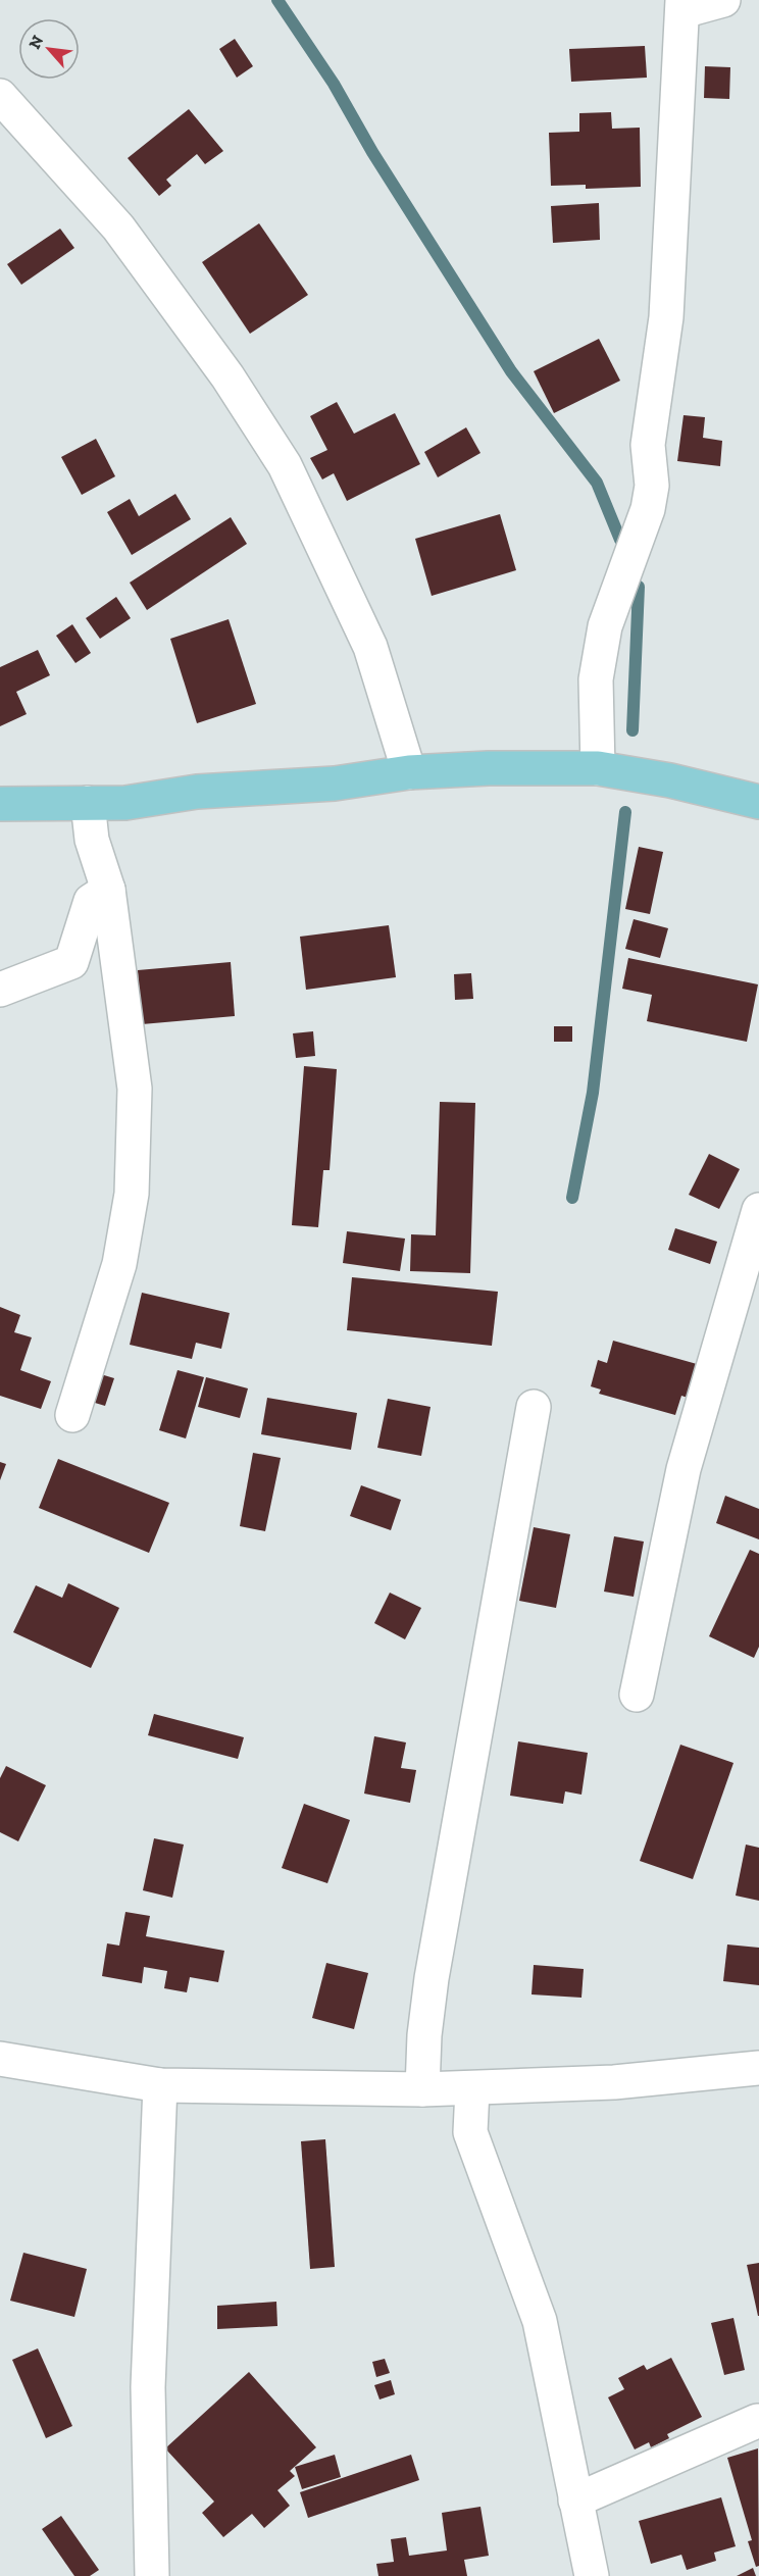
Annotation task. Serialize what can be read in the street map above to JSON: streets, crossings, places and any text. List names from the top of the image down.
{
  "north": "top left"
}
